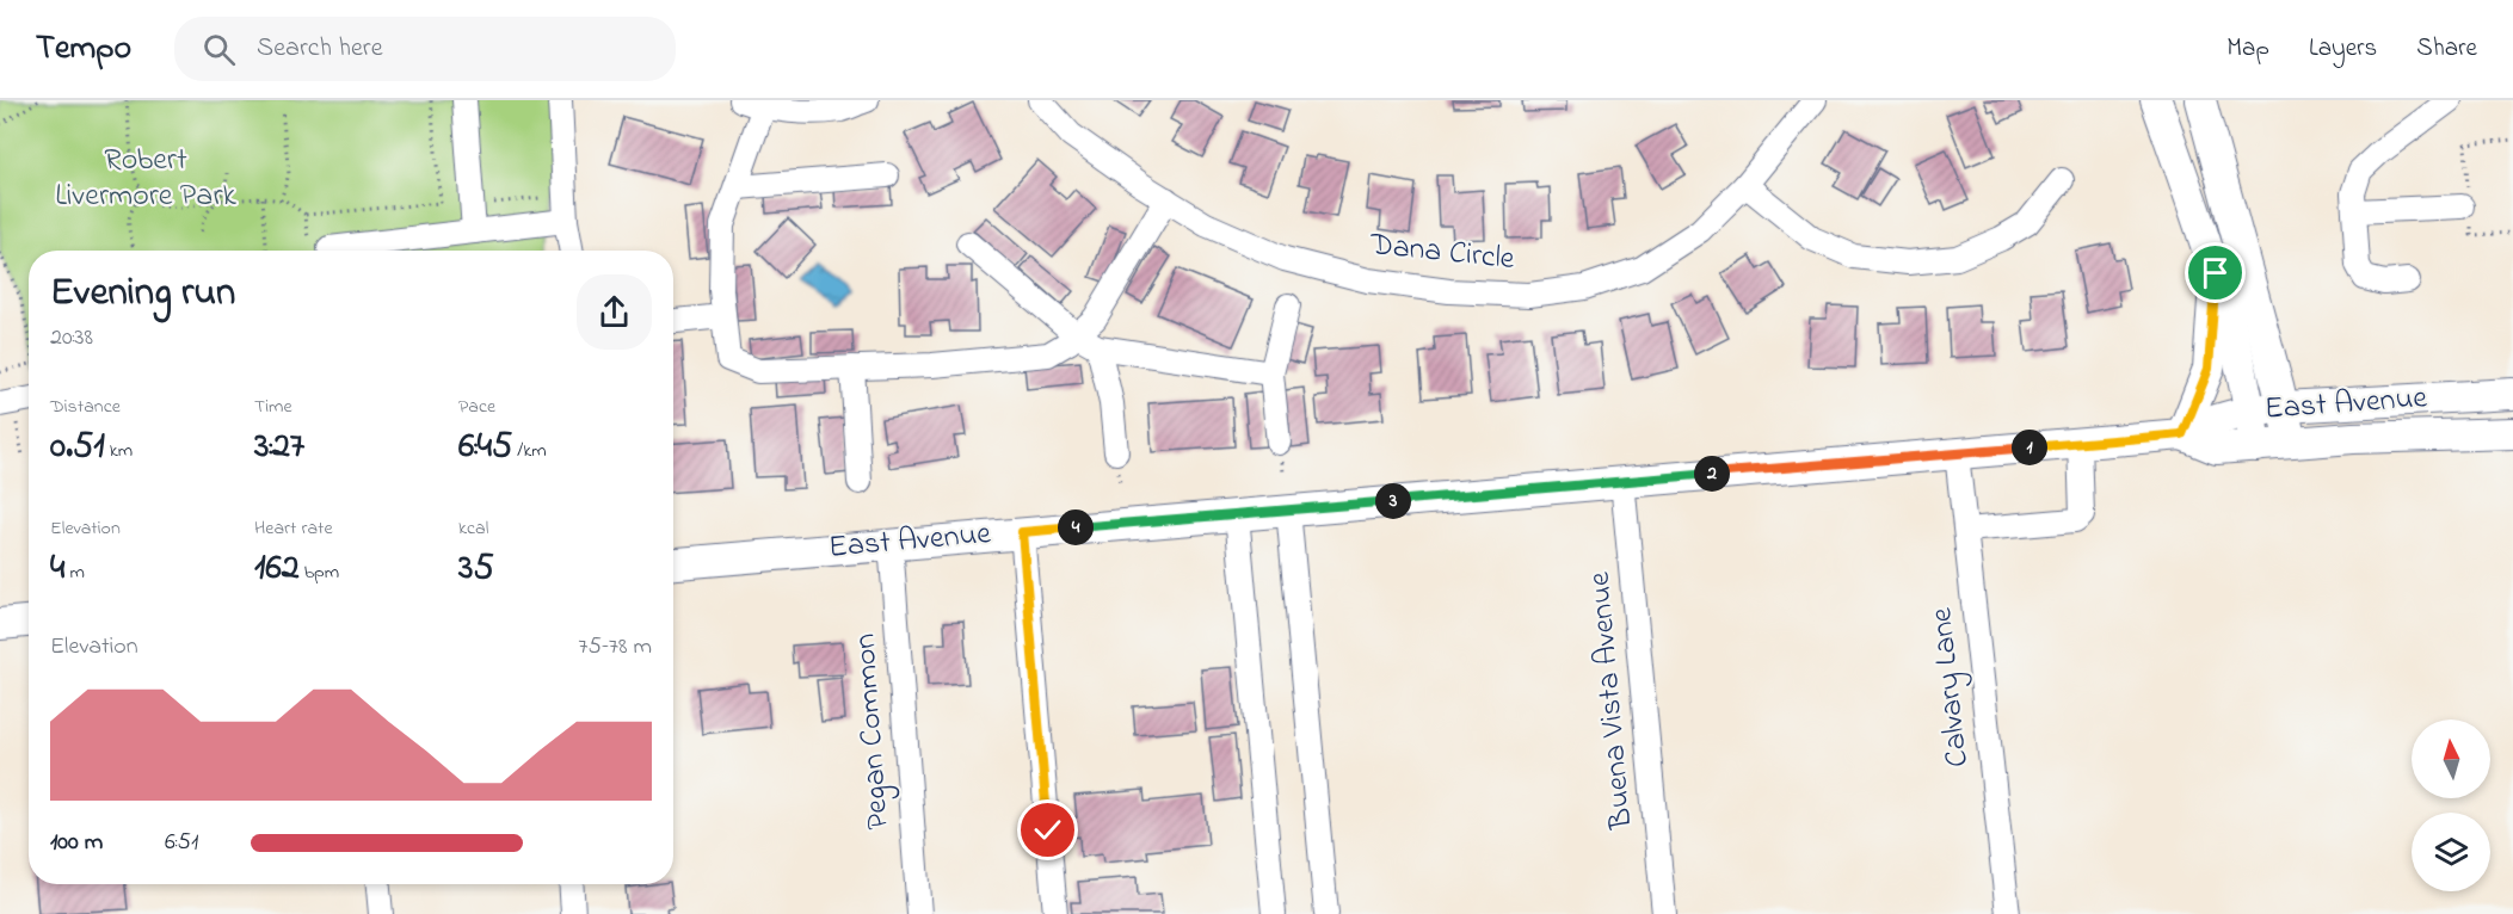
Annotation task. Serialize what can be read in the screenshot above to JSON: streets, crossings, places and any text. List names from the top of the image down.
{
  "streets": {
    "main road": ["East Avenue"],
    "street": [
      "Dana Circle",
      "Calvary Lane",
      "Buena Vista Avenue",
      "Pegan Common"
    ]
  },
  "crossings": [
    ["East Avenue", "Calvary Lane"],
    ["East Avenue", "Buena Vista Avenue"],
    ["East Avenue", "Pegan Common"]
  ],
  "parks": ["Robert Livermore Park"],
  "north": "top",
  "page": {
    "header": "Tempo",
    "search": "Search here",
    "nav": ["Map", "Layers", "Share"],
    "heading": ["Evening run", "20:38"],
    "stats": [
      ["Distance", "0.51 km"],
      ["Time", "3:27"],
      ["Pace", "6:45 /km"],
      ["Elevation", "4 m"],
      ["Heart rate", "162 bpm"],
      ["kcal", "35"]
    ],
    "pins": [
      "1",
      "2",
      "3",
      "4"
    ],
    "chart": ["Elevation", "75–78 m"],
    "list": [
      {
        "name": "100 m",
        "note": "6:51"
      }
    ]
  }
}
